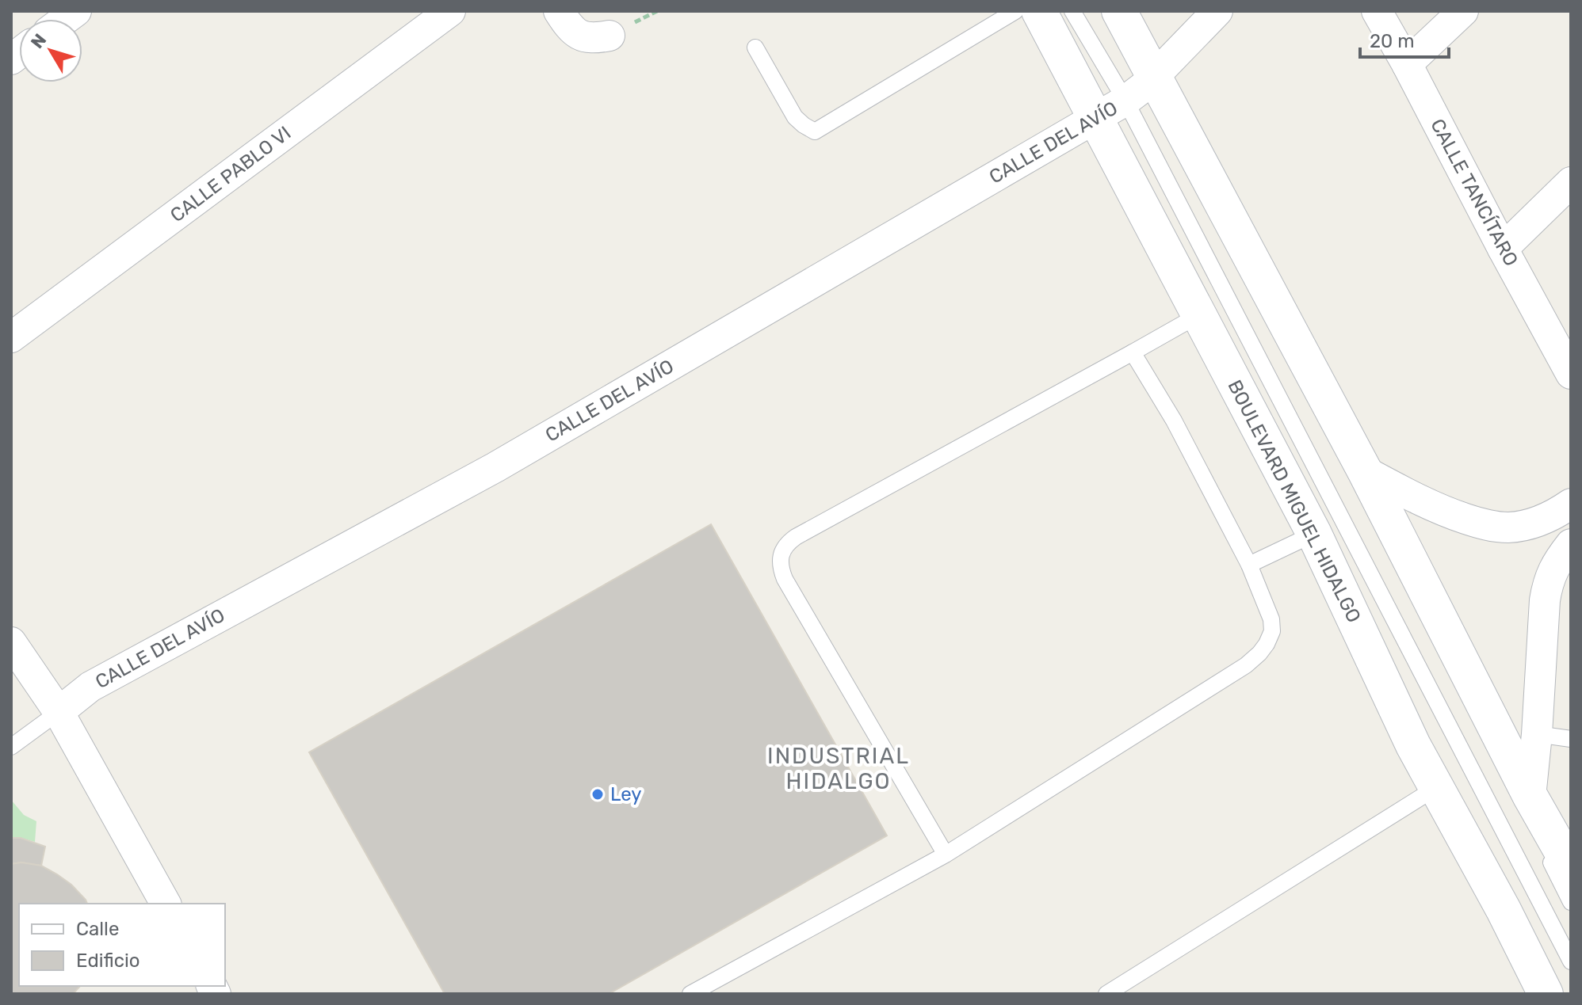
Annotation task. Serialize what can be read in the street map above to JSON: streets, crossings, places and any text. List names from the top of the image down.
{
  "streets": {
    "main road": ["BOULEVARD MIGUEL HIDALGO"],
    "street": ["CALLE DEL AVÍO", "CALLE PABLO VI", "CALLE TANCÍTARO"]
  },
  "crossings": [
    ["CALLE DEL AVÍO", "BOULEVARD MIGUEL HIDALGO"]
  ],
  "districts": ["INDUSTRIAL HIDALGO"],
  "places": ["Ley"],
  "legend": ["Calle", "Edificio"],
  "scale_bar": "20 m",
  "north": "top left"
}
